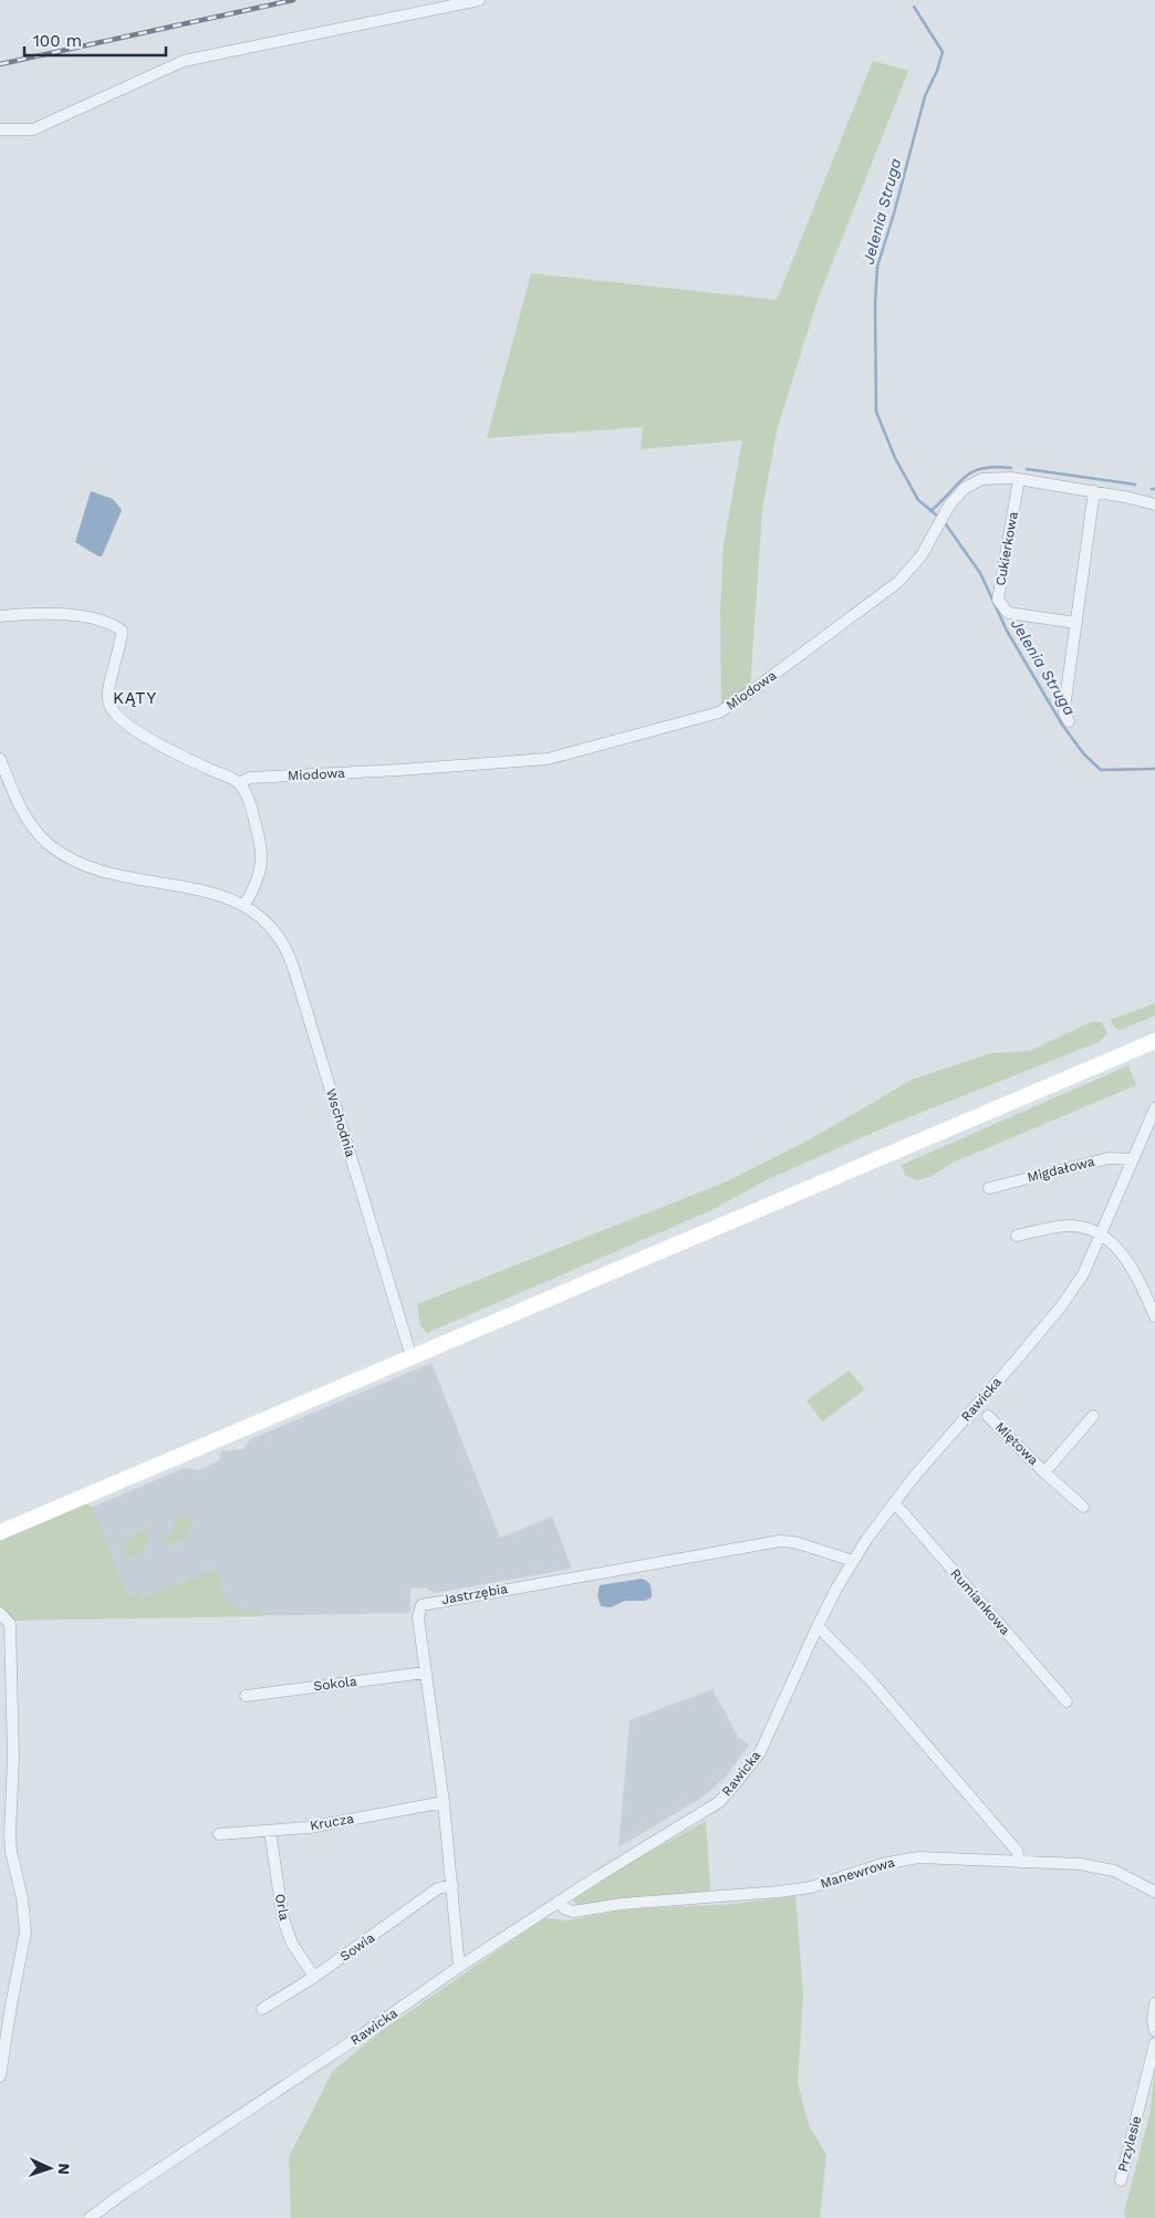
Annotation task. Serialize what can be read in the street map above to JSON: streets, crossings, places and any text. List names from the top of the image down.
{
  "streets": {
    "street": [
      "Cukierkowa",
      "Miodowa",
      "Wschodnia",
      "Migdałowa",
      "Rawicka",
      "Miętowa",
      "Jastrzębia",
      "Rumiankowa",
      "Sokola",
      "Krucza",
      "Manewrowa",
      "Orla",
      "Sowia",
      "Przylesie"
    ]
  },
  "crossings": [
    ["Cukierkowa", "Miodowa"],
    ["Migdałowa", "Rawicka"],
    ["Rawicka", "Jastrzębia"],
    ["Rawicka", "Rumiankowa"],
    ["Rawicka", "Manewrowa"],
    ["Jastrzębia", "Sokola"],
    ["Jastrzębia", "Krucza"],
    ["Jastrzębia", "Sowia"],
    ["Krucza", "Orla"],
    ["Orla", "Sowia"]
  ],
  "districts": ["KĄTY"],
  "water": ["Jelenia Struga"],
  "scale_bar": "100 m",
  "north": "right"
}
